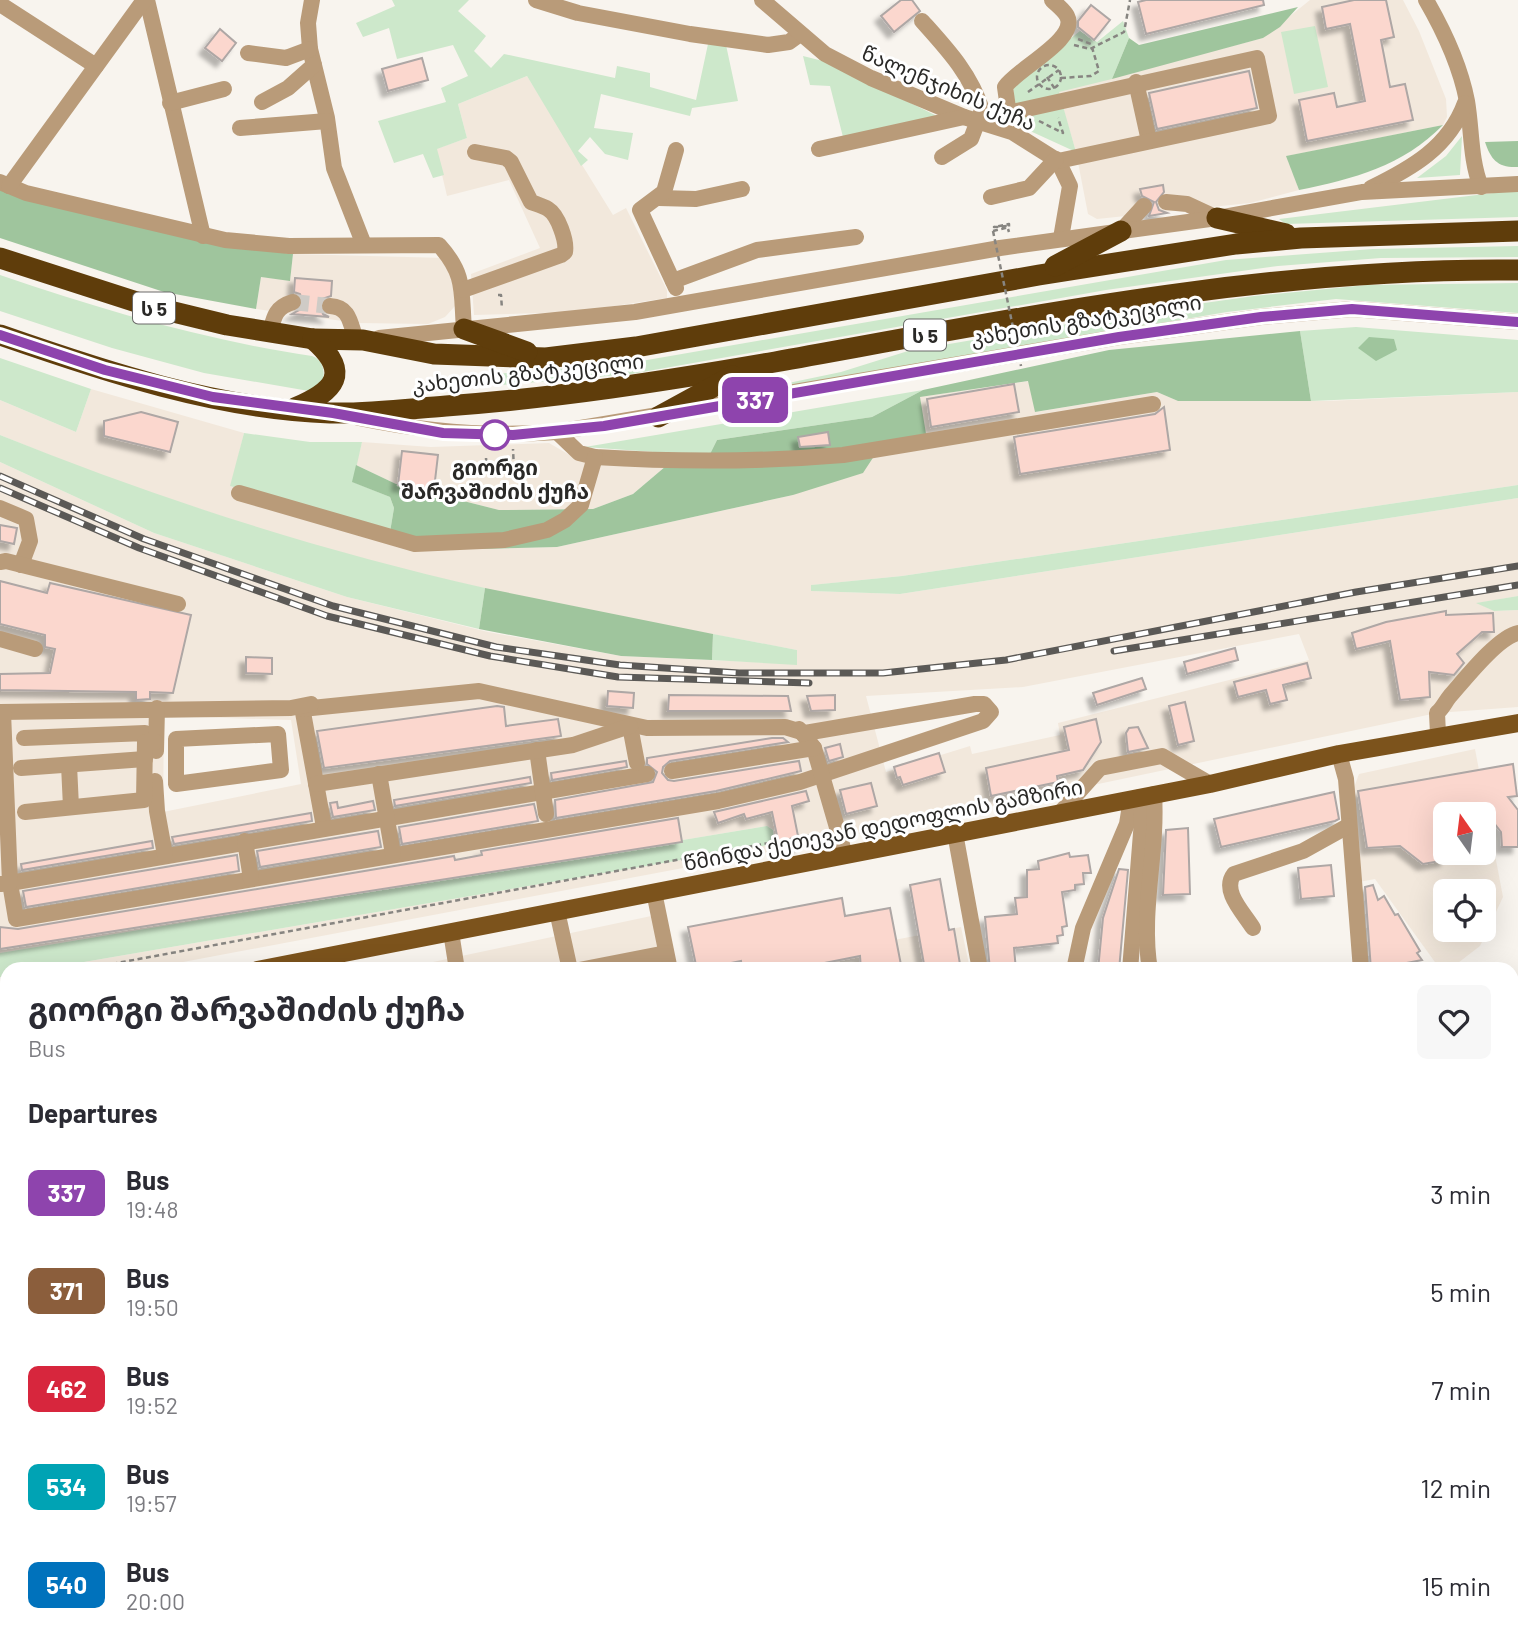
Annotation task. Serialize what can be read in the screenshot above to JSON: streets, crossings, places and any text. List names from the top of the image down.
{
  "streets": {
    "highway": ["ს 5", "კახეთის გზატკეცილი"],
    "main road": ["წმინდა ქეთევან დედოფლის გამზირი"],
    "street": ["წალენჯიხის ქუჩა"]
  },
  "places": ["გიორგი შარვაშიძის ქუჩა"],
  "lines": ["bus line 337"],
  "north": "top",
  "page": {
    "on_map": "337",
    "heading": [
      ["გიორგი შარვაშიძის ქუჩა", "Bus"],
      "Departures"
    ],
    "list": [
      {
        "mark": "337",
        "name": "Bus",
        "note": "19:48",
        "value": "3 min"
      },
      {
        "mark": "371",
        "name": "Bus",
        "note": "19:50",
        "value": "5 min"
      },
      {
        "mark": "462",
        "name": "Bus",
        "note": "19:52",
        "value": "7 min"
      },
      {
        "mark": "534",
        "name": "Bus",
        "note": "19:57",
        "value": "12 min"
      },
      {
        "mark": "540",
        "name": "Bus",
        "note": "20:00",
        "value": "15 min"
      }
    ]
  }
}
